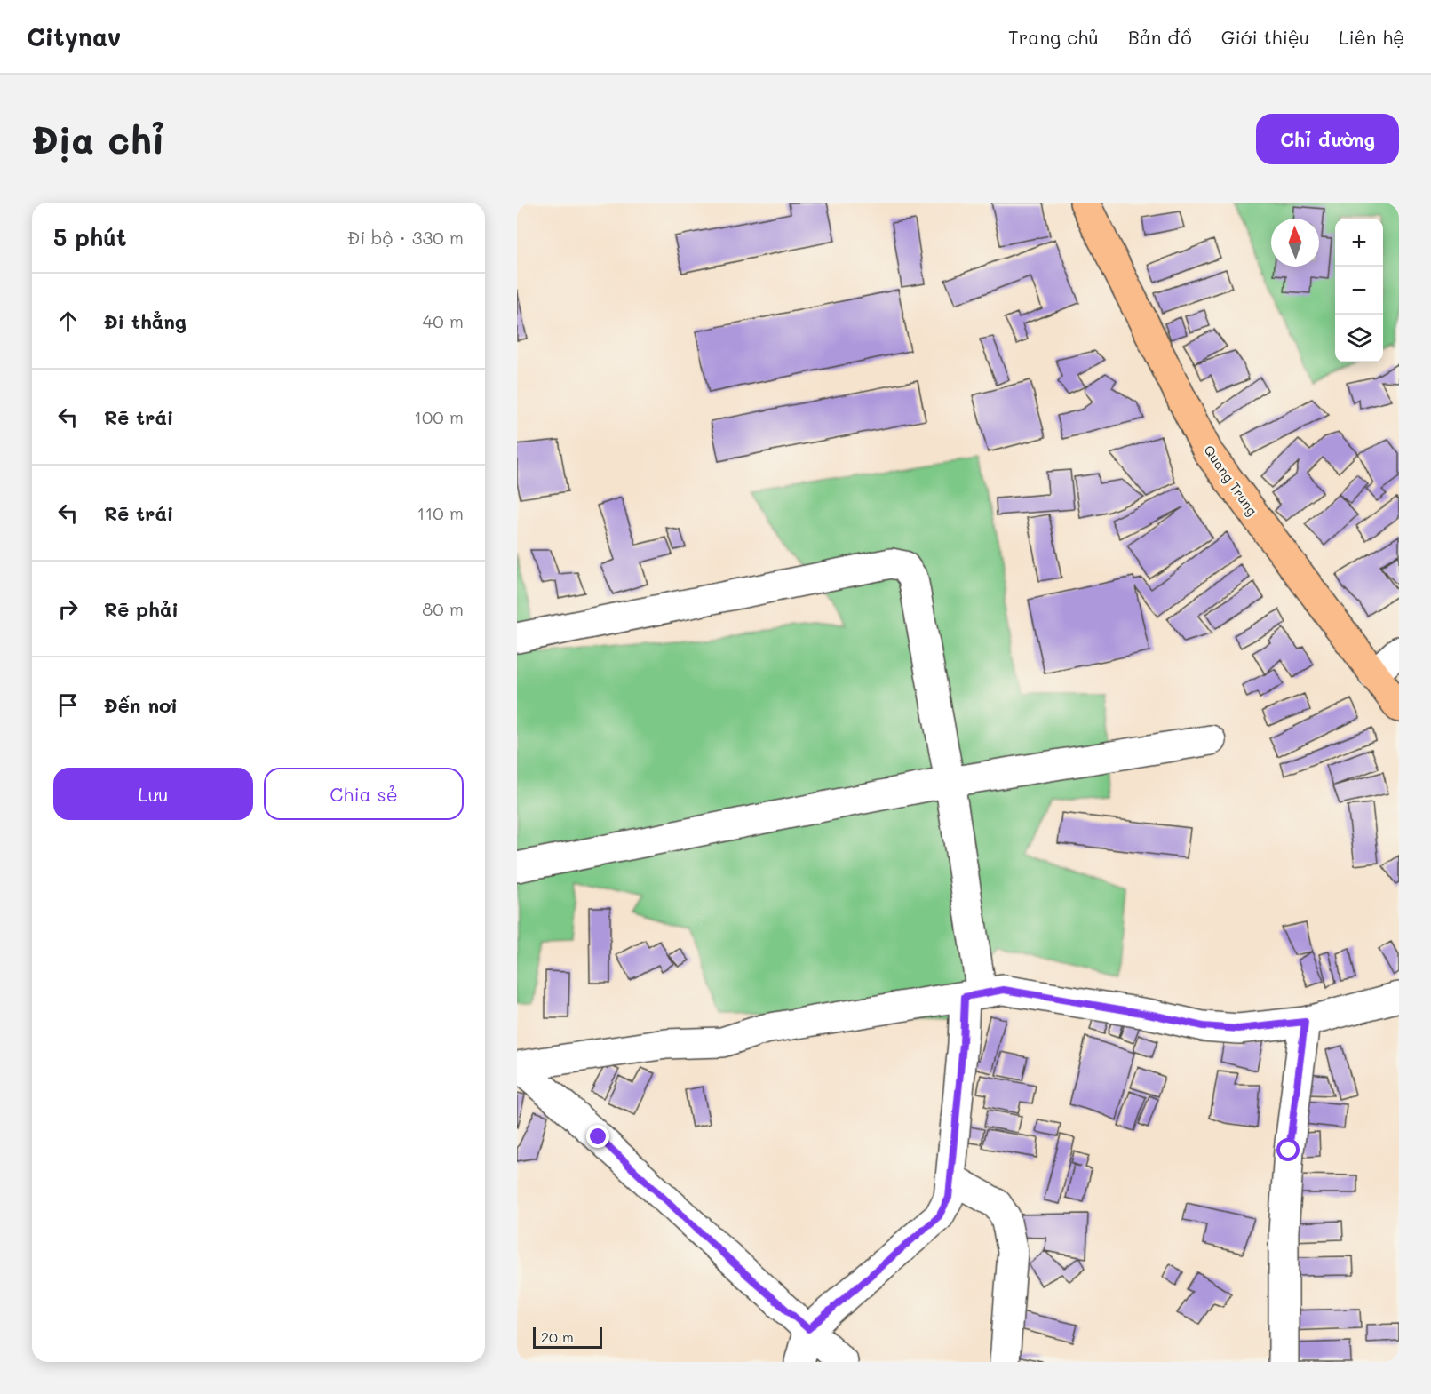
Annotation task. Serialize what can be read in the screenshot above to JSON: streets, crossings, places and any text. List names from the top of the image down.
{
  "streets": {
    "main road": ["Quang Trung"]
  },
  "scale_bar": "20 m",
  "north": "top",
  "page": {
    "header": "Citynav",
    "nav": [
      "Trang chủ",
      "Bản đồ",
      "Giới thiệu",
      "Liên hệ"
    ],
    "buttons": [
      "Chỉ đường",
      ["Lưu", "Chia sẻ"]
    ],
    "title": "Địa chỉ",
    "heading": ["5 phút", "Đi bộ · 330 m"],
    "map_buttons": ["+", "−"],
    "list": [
      ["Đi thẳng", "40 m"],
      ["Rẽ trái", "100 m"],
      ["Rẽ trái", "110 m"],
      ["Rẽ phải", "80 m"],
      "Đến nơi"
    ],
    "scale": "20 m"
  }
}
